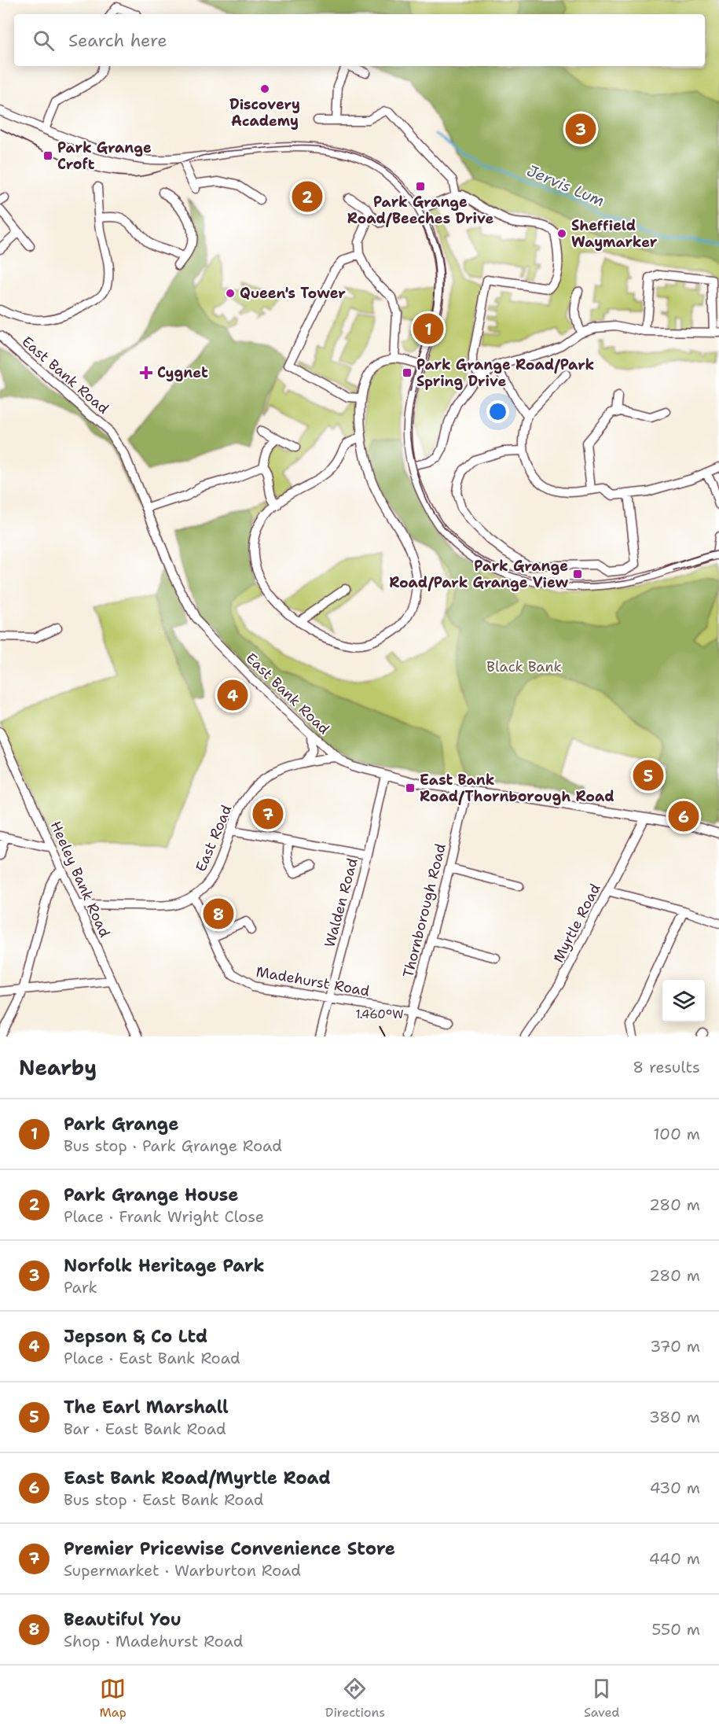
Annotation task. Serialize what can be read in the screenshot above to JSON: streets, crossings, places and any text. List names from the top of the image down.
{
  "streets": {
    "street": [
      "East Bank Road",
      "East Road",
      "Heeley Bank Road",
      "Walden Road",
      "Thornborough Road",
      "Myrtle Road",
      "Madehurst Road"
    ]
  },
  "crossings": [
    ["East Bank Road", "East Road"],
    ["East Bank Road", "Walden Road"],
    ["East Bank Road", "Thornborough Road"],
    ["East Bank Road", "Myrtle Road"],
    ["East Road", "Heeley Bank Road"],
    ["East Road", "Madehurst Road"],
    ["Walden Road", "Madehurst Road"],
    ["Thornborough Road", "Madehurst Road"]
  ],
  "water": ["Jervis Lum"],
  "parks": ["Black Bank"],
  "places": {
    "other": ["Discovery Academy", "Sheffield Waymarker", "Queen's Tower"],
    "transit": [
      "Park Grange Croft",
      "Park Grange Road/Beeches Drive",
      "Park Grange Road/Park Spring Drive",
      "Park Grange Road/Park Grange View",
      "East Bank Road/Thornborough Road"
    ],
    "health": ["Cygnet"]
  },
  "page": {
    "search": "Search here",
    "pins": [
      "3",
      "2",
      "1",
      "4",
      "5",
      "7",
      "6",
      "8"
    ],
    "heading": ["Nearby", "8 results"],
    "list": [
      {
        "mark": "1",
        "name": "Park Grange",
        "note": "Bus stop · Park Grange Road",
        "value": "100 m"
      },
      {
        "mark": "2",
        "name": "Park Grange House",
        "note": "Place · Frank Wright Close",
        "value": "280 m"
      },
      {
        "mark": "3",
        "name": "Norfolk Heritage Park",
        "note": "Park",
        "value": "280 m"
      },
      {
        "mark": "4",
        "name": "Jepson & Co Ltd",
        "note": "Place · East Bank Road",
        "value": "370 m"
      },
      {
        "mark": "5",
        "name": "The Earl Marshall",
        "note": "Bar · East Bank Road",
        "value": "380 m"
      },
      {
        "mark": "6",
        "name": "East Bank Road/Myrtle Road",
        "note": "Bus stop · East Bank Road",
        "value": "430 m"
      },
      {
        "mark": "7",
        "name": "Premier Pricewise Convenience Store",
        "note": "Supermarket · Warburton Road",
        "value": "440 m"
      },
      {
        "mark": "8",
        "name": "Beautiful You",
        "note": "Shop · Madehurst Road",
        "value": "550 m"
      }
    ],
    "nav": ["Map", "Directions", "Saved"]
  },
  "coordinates": ["1.460°W"]
}
